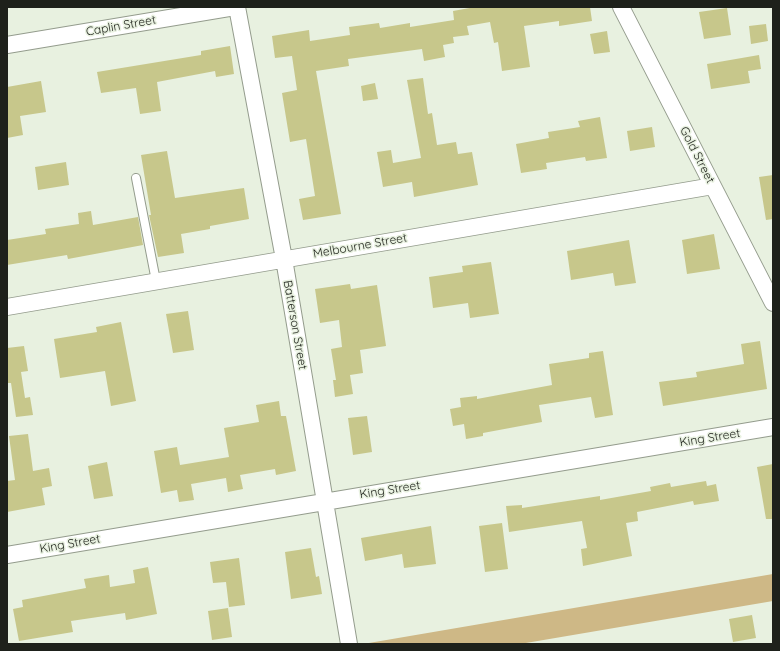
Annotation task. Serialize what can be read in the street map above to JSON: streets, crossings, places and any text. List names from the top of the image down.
{
  "streets": {
    "street": [
      "Caplin Street",
      "Gold Street",
      "Melbourne Street",
      "Batterson Street",
      "King Street"
    ]
  },
  "crossings": [
    ["Caplin Street", "Batterson Street"],
    ["Gold Street", "Melbourne Street"],
    ["Melbourne Street", "Batterson Street"],
    ["Batterson Street", "King Street"]
  ]
}
